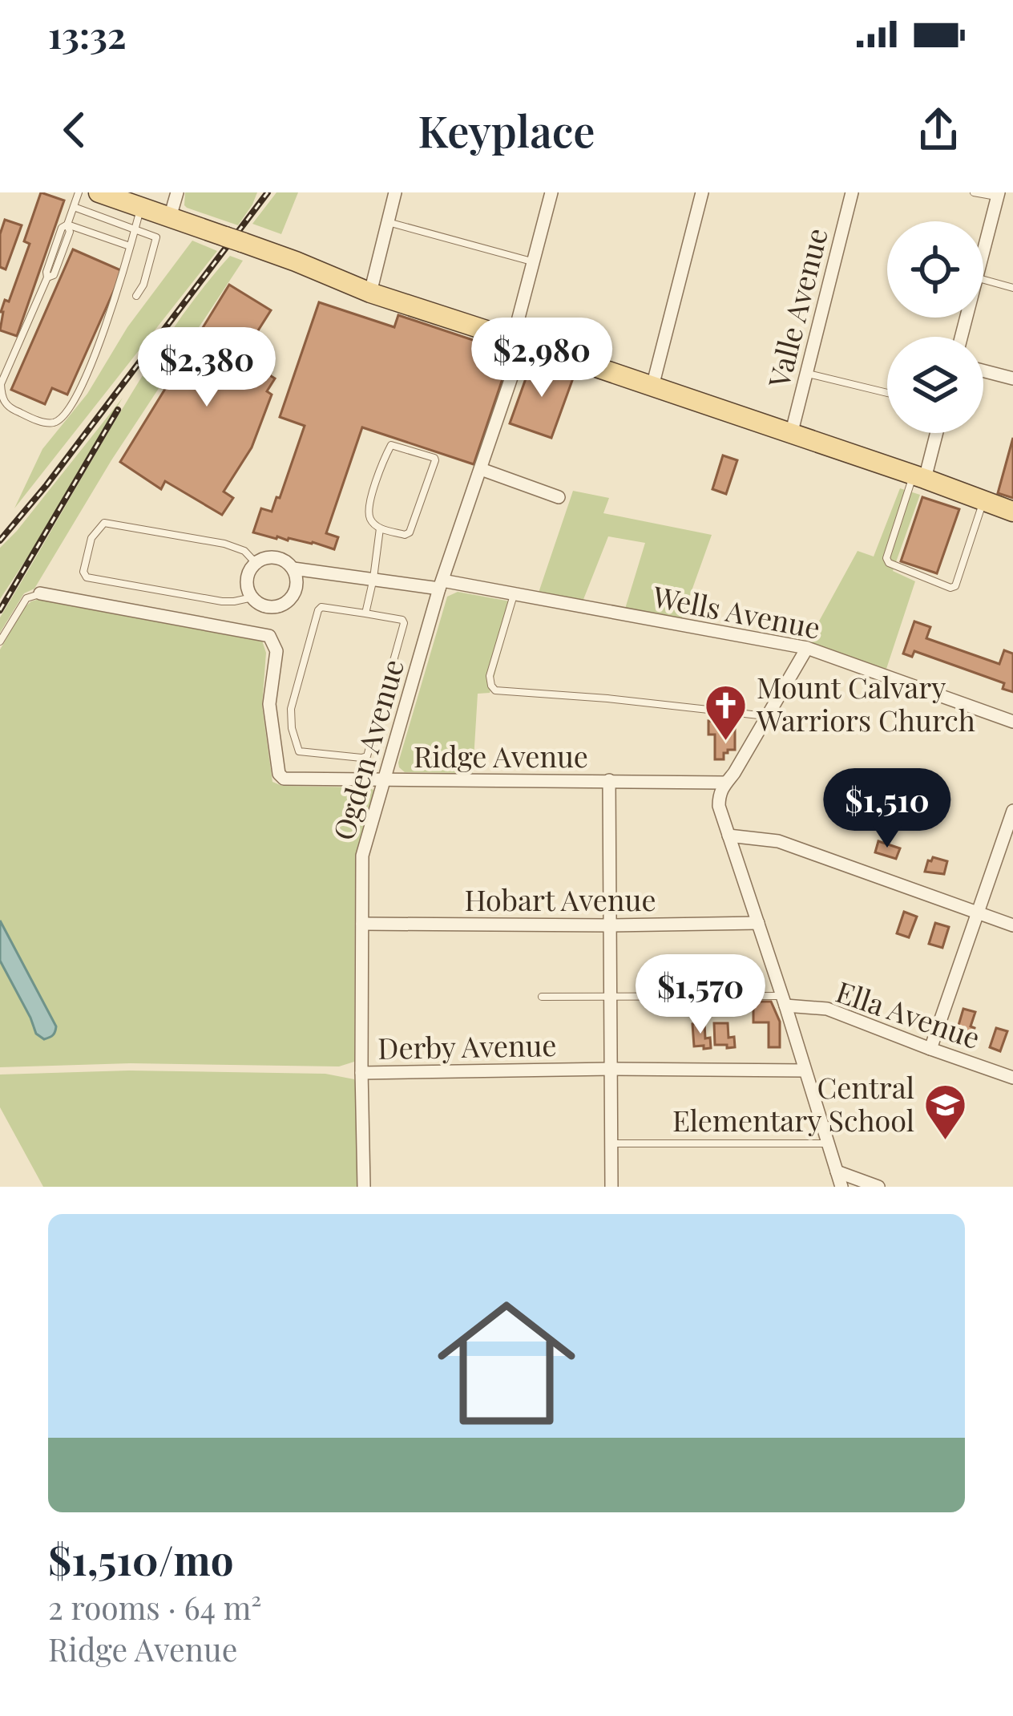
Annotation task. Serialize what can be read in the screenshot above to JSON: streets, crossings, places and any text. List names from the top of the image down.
{
  "streets": {
    "street": [
      "Valle Avenue",
      "Wells Avenue",
      "Ogden Avenue",
      "Ridge Avenue",
      "Hobart Avenue",
      "Ella Avenue",
      "Derby Avenue"
    ]
  },
  "crossings": [
    ["Wells Avenue", "Ogden Avenue"],
    ["Ogden Avenue", "Ridge Avenue"],
    ["Ogden Avenue", "Hobart Avenue"],
    ["Ogden Avenue", "Derby Avenue"]
  ],
  "places": {
    "church": ["Mount Calvary Warriors Church"],
    "school or university": ["Central Elementary School"]
  },
  "page": {
    "status": "13:32",
    "header": "Keyplace",
    "price": [
      "$2,980",
      "$2,380",
      "$1,510",
      "$1,570"
    ],
    "list": [
      {
        "name": "$1,510/mo",
        "note": "2 rooms · 64 m² · Ridge Avenue"
      }
    ]
  }
}
